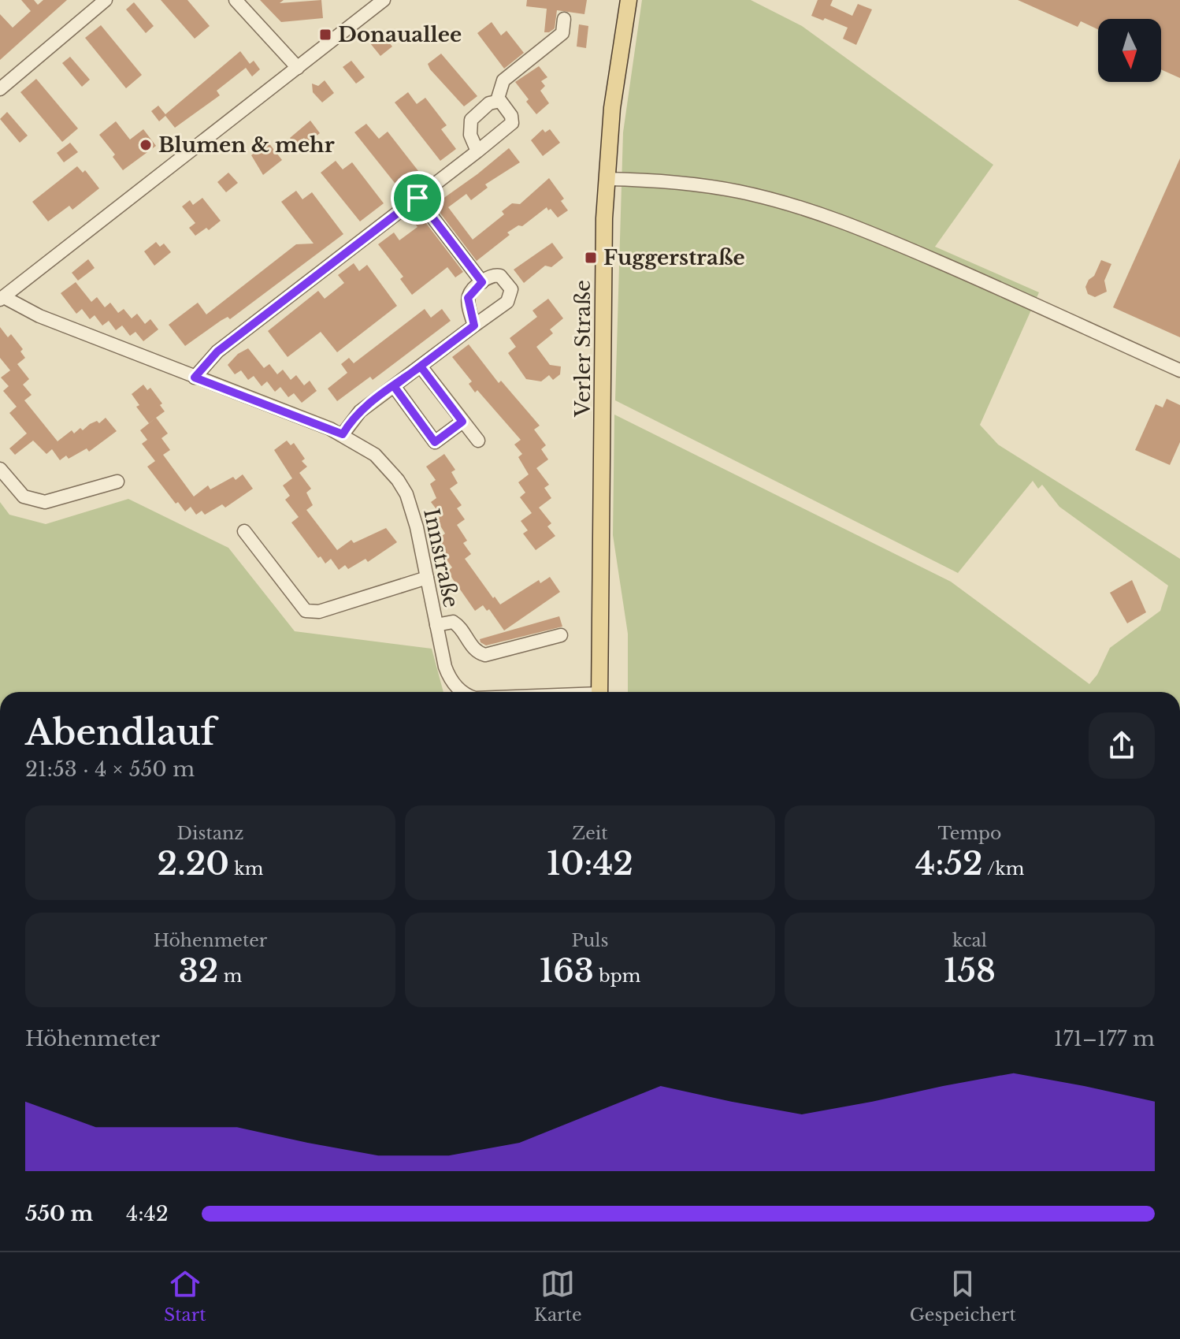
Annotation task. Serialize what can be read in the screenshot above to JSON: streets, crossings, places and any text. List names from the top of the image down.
{
  "streets": {
    "main road": ["Verler Straße"],
    "street": ["Innstraße"]
  },
  "places": {
    "transit": ["Donauallee", "Fuggerstraße"],
    "other": ["Blumen & mehr"]
  },
  "north": "bottom",
  "page": {
    "heading": ["Abendlauf", "21:53 · 4 × 550 m"],
    "stats": [
      ["Distanz", "2.20 km"],
      ["Zeit", "10:42"],
      ["Tempo", "4:52 /km"],
      ["Höhenmeter", "32 m"],
      ["Puls", "163 bpm"],
      ["kcal", "158"]
    ],
    "chart": ["Höhenmeter", "171–177 m"],
    "list": [
      {
        "name": "550 m",
        "note": "4:42"
      }
    ],
    "tabs": ["Start", "Karte", "Gespeichert"]
  }
}
